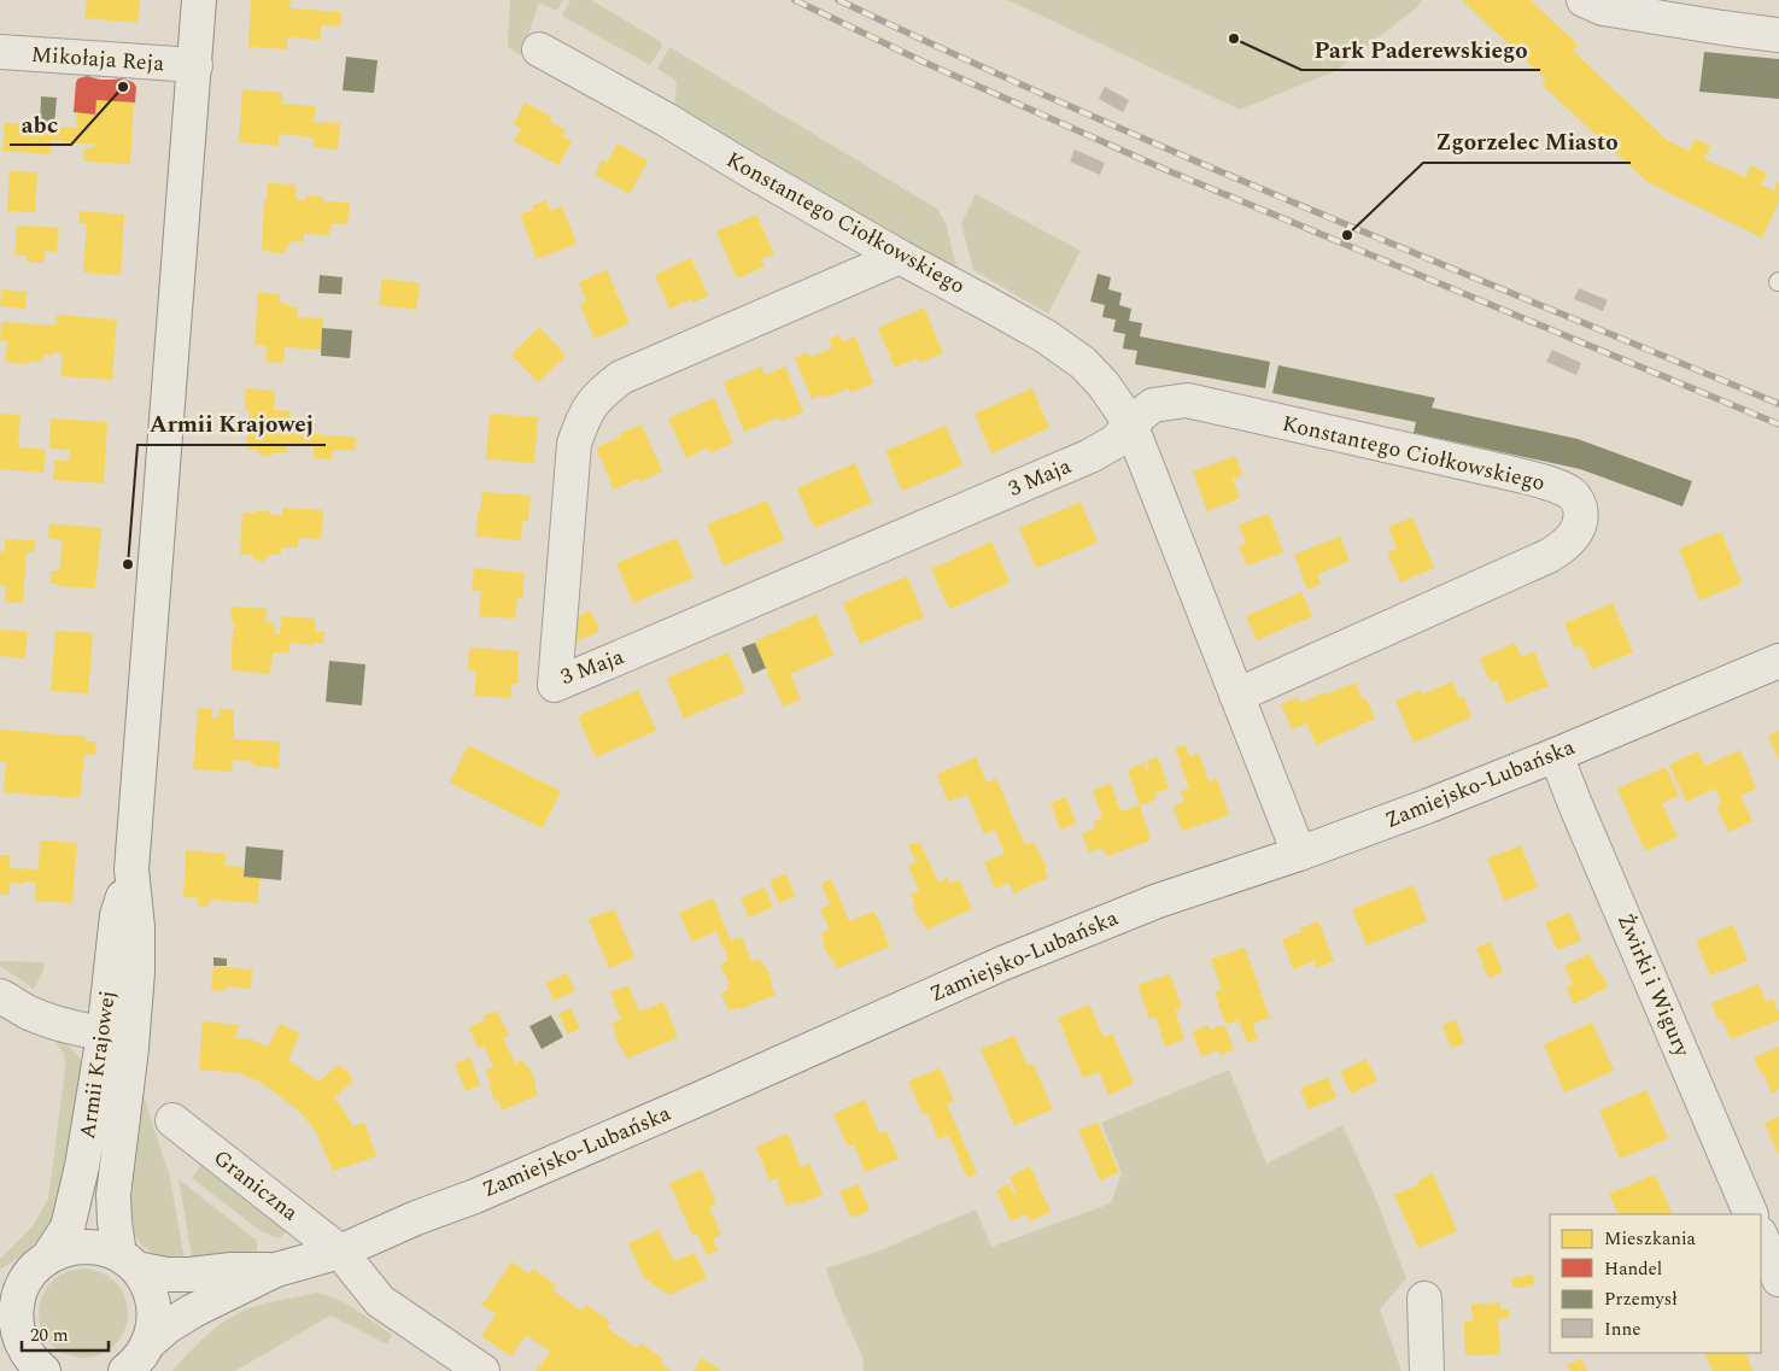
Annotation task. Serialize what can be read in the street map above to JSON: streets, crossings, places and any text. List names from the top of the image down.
{
  "streets": {
    "street": [
      "Mikołaja Reja",
      "Konstantego Ciołkowskiego",
      "3 Maja",
      "Zamiejsko-Lubańska",
      "Żwirki i Wigury",
      "Armii Krajowej",
      "Graniczna"
    ]
  },
  "crossings": [
    ["Mikołaja Reja", "Armii Krajowej"],
    ["Konstantego Ciołkowskiego", "3 Maja"],
    ["Konstantego Ciołkowskiego", "Zamiejsko-Lubańska"],
    ["Zamiejsko-Lubańska", "Żwirki i Wigury"],
    ["Zamiejsko-Lubańska", "Armii Krajowej"],
    ["Zamiejsko-Lubańska", "Graniczna"]
  ],
  "places": [
    "Park Paderewskiego",
    "abc",
    "Zgorzelec Miasto",
    "Armii Krajowej"
  ],
  "legend": [
    "Mieszkania",
    "Handel",
    "Przemysł",
    "Inne"
  ],
  "scale_bar": "20 m"
}
